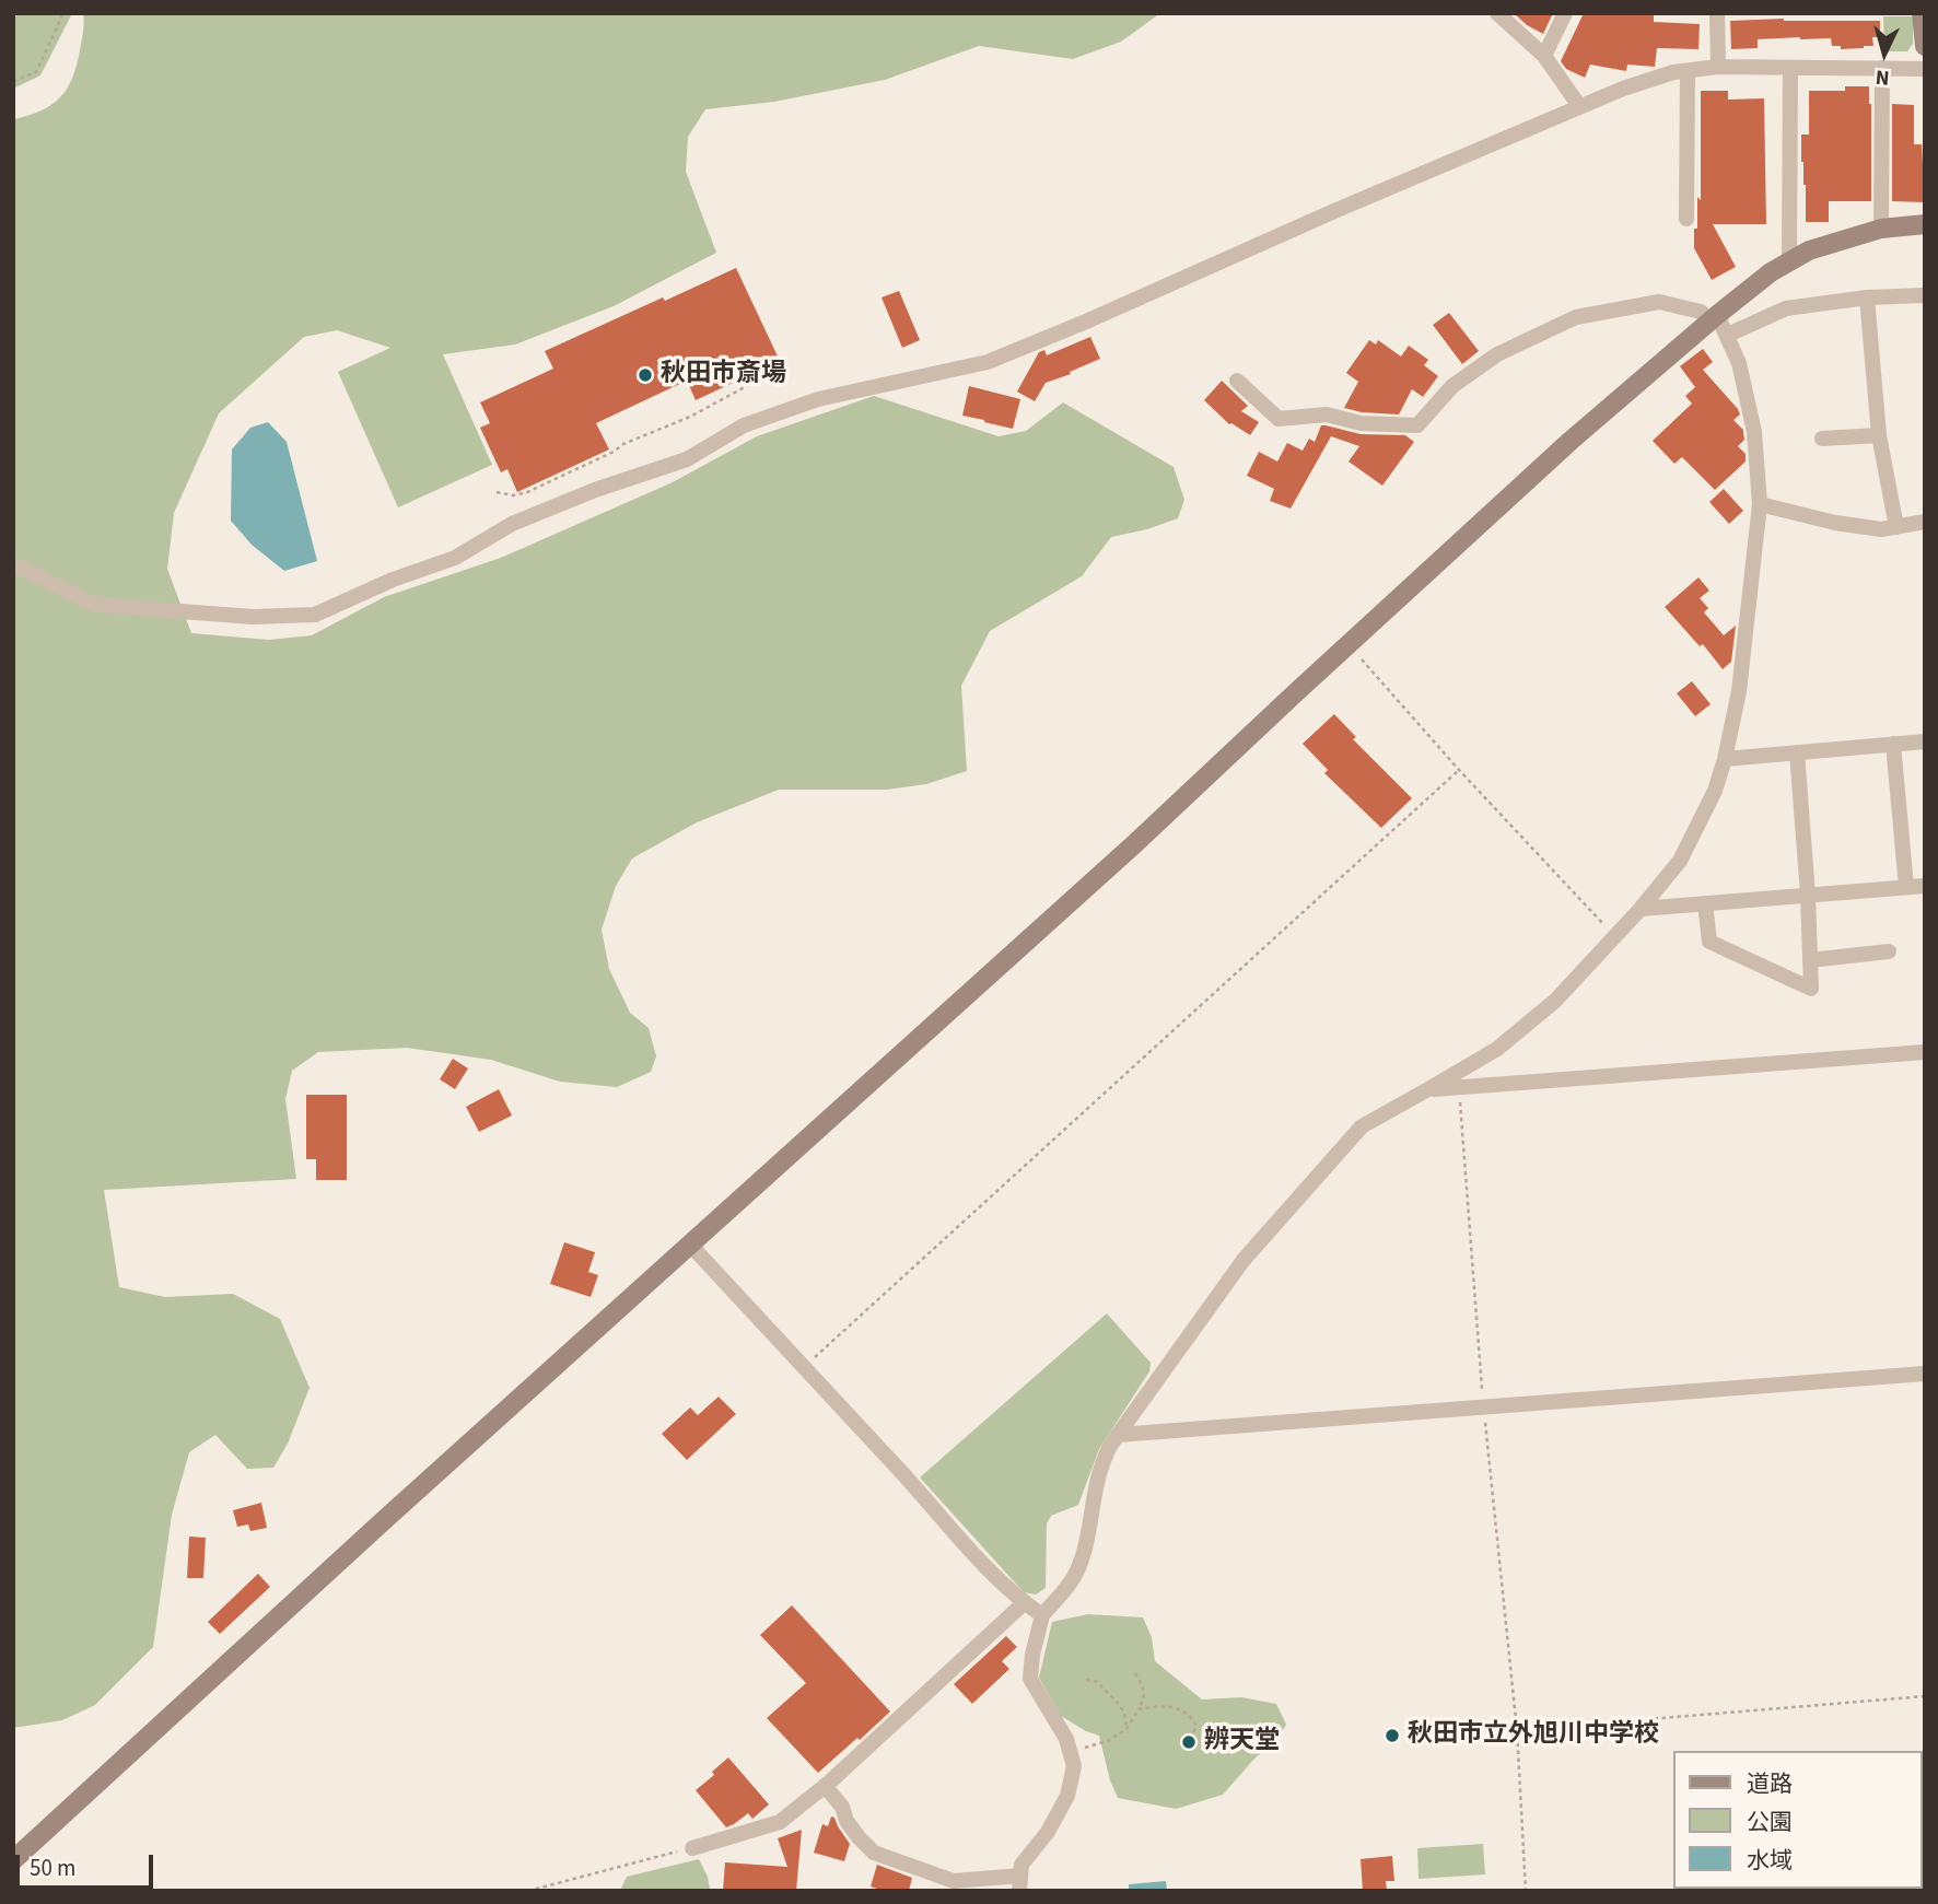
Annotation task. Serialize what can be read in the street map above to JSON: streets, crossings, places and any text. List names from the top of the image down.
{
  "places": ["秋田市斎場", "秋田市立外旭川中学校", "辨天堂"],
  "legend": ["道路", "公園", "水域"],
  "scale_bar": "50 m",
  "north": "bottom"
}
